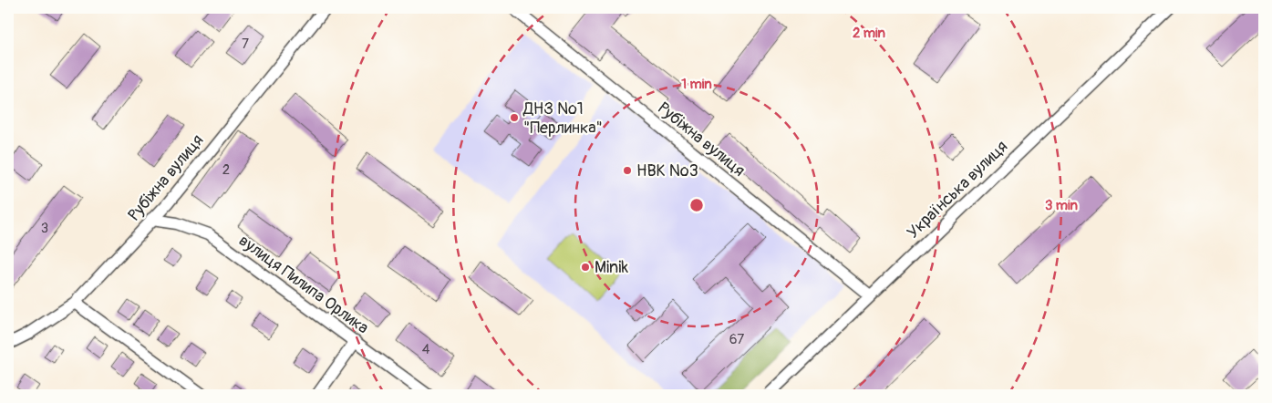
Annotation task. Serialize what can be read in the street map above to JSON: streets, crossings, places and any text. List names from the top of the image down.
{
  "streets": {
    "street": ["Рубіжна вулиця", "Українська вулиця", "вулиця Пилипа Орлика"]
  },
  "crossings": [
    ["Рубіжна вулиця", "Українська вулиця"],
    ["Рубіжна вулиця", "вулиця Пилипа Орлика"]
  ],
  "places": ["ДНЗ №1 \"Перлинка\"", "НВК №3", "Minik"],
  "house_numbers": [
    "7",
    "2",
    "3",
    "67",
    "4"
  ],
  "rings": ["2 min", "1 min", "3 min"]
}
